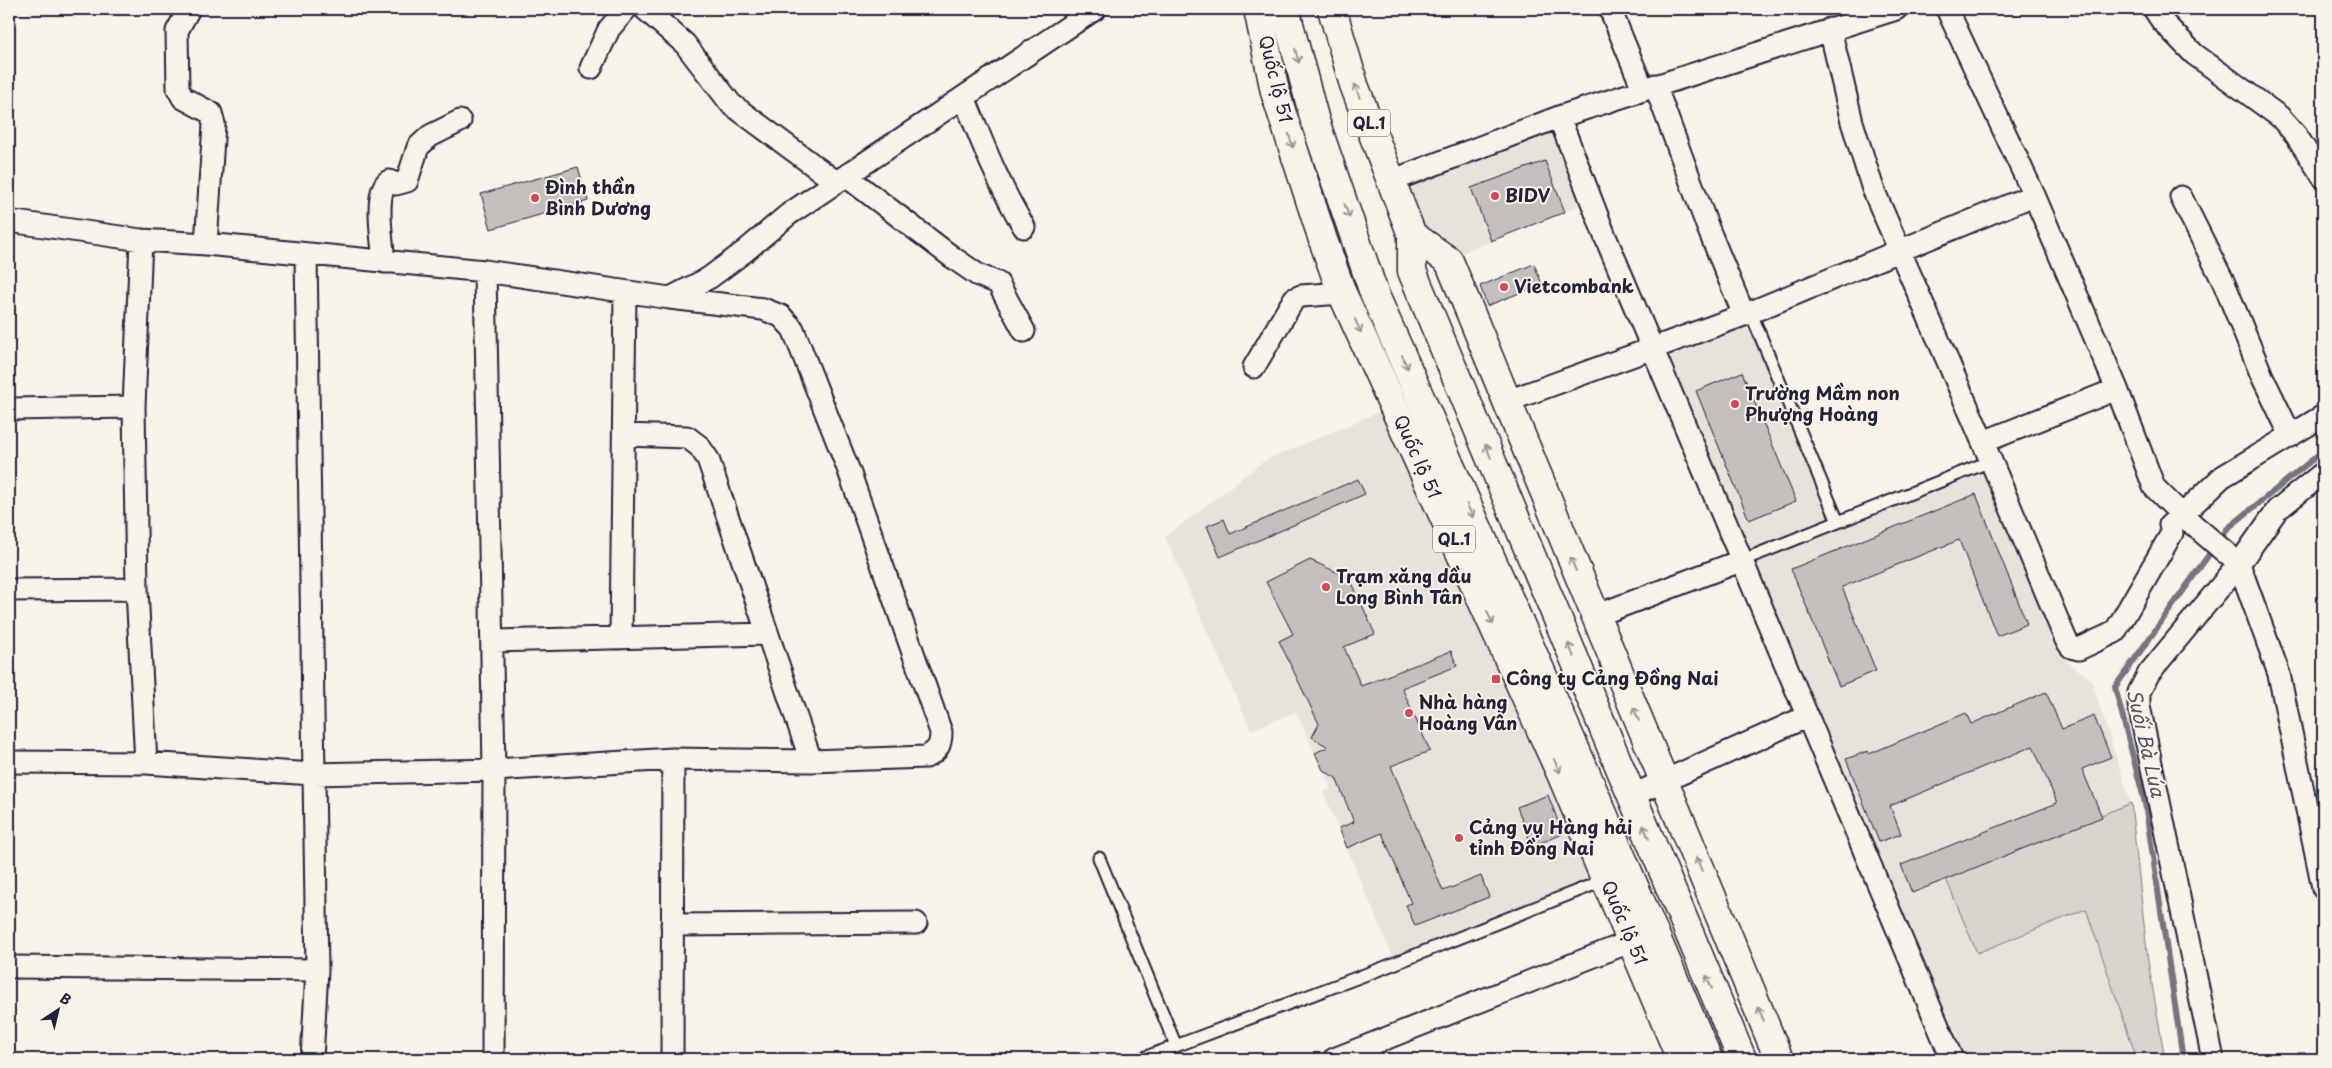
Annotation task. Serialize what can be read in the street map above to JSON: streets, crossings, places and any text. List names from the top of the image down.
{
  "streets": {
    "main road": ["Quốc lộ 51", "QL.1"]
  },
  "water": ["Suối Bà Lúa"],
  "places": {
    "other": [
      "BIDV",
      "Đình thần Bình Dương",
      "Vietcombank",
      "Trường Mầm non Phượng Hoàng",
      "Trạm xăng dầu Long Bình Tân",
      "Nhà hàng Hoàng Vân",
      "Cảng vụ Hàng hải tỉnh Đồng Nai"
    ],
    "transit": ["Công ty Cảng Đồng Nai"]
  },
  "north": "top right"
}
